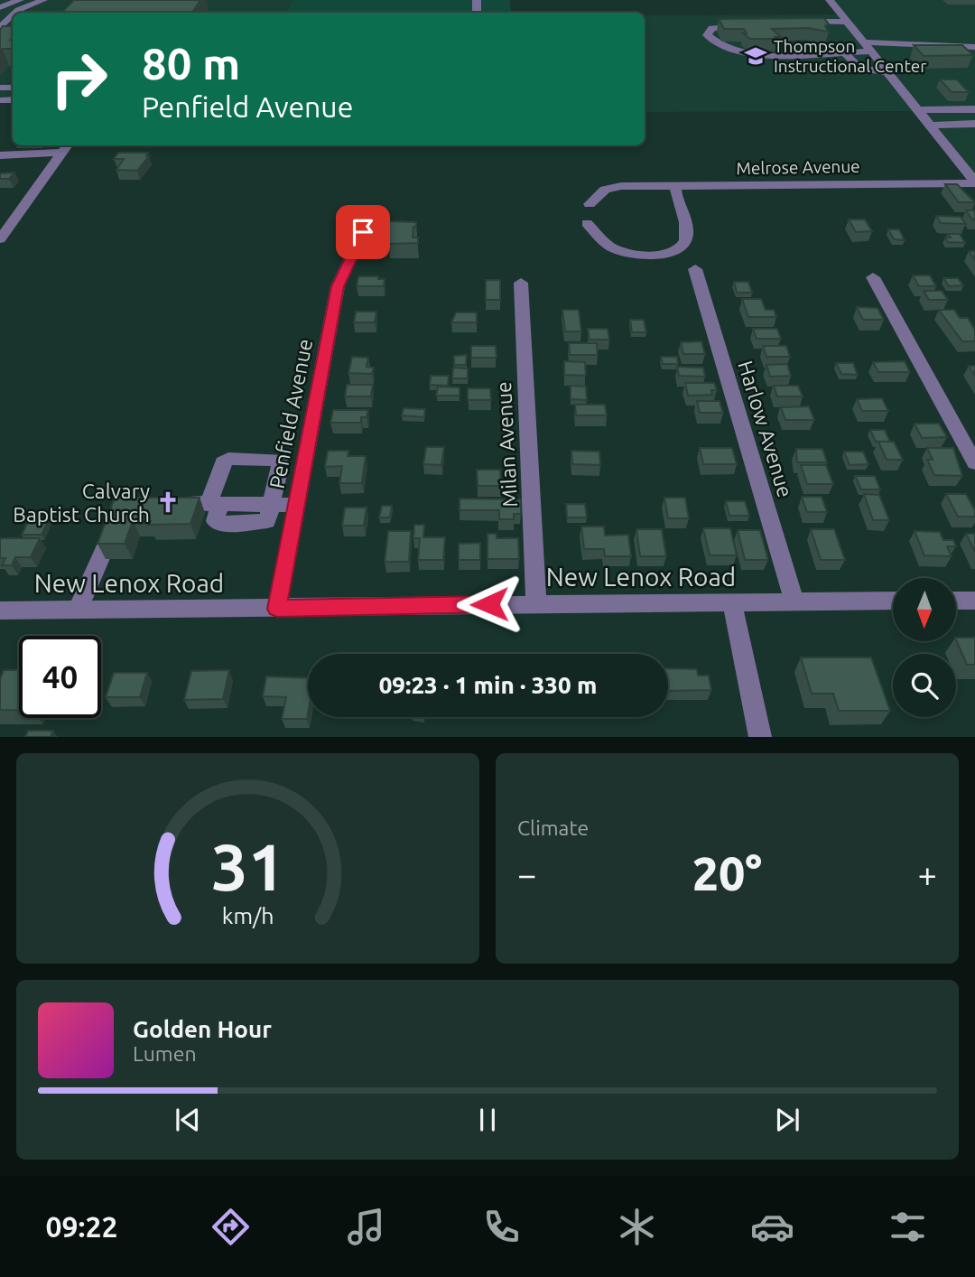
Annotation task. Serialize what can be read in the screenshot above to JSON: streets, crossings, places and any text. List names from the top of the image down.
{
  "streets": {
    "street": [
      "Melrose Avenue",
      "Penfield Avenue",
      "Harlow Avenue",
      "Milan Avenue",
      "New Lenox Road"
    ]
  },
  "crossings": [
    ["Penfield Avenue", "New Lenox Road"],
    ["Harlow Avenue", "New Lenox Road"],
    ["Milan Avenue", "New Lenox Road"]
  ],
  "places": {
    "school or university": ["Thompson Instructional Center"],
    "church": ["Calvary Baptist Church"]
  },
  "north": "bottom",
  "page": {
    "turn": ["80 m", "Penfield Avenue"],
    "limit": "40",
    "trip": "09:23 · 1 min · 330 m",
    "tile": "Climate",
    "heat": ["−", "20°", "+"],
    "song": ["Golden Hour", "Lumen"],
    "tabs": "09:22",
    "gauge": ["31", "km/h"]
  }
}
